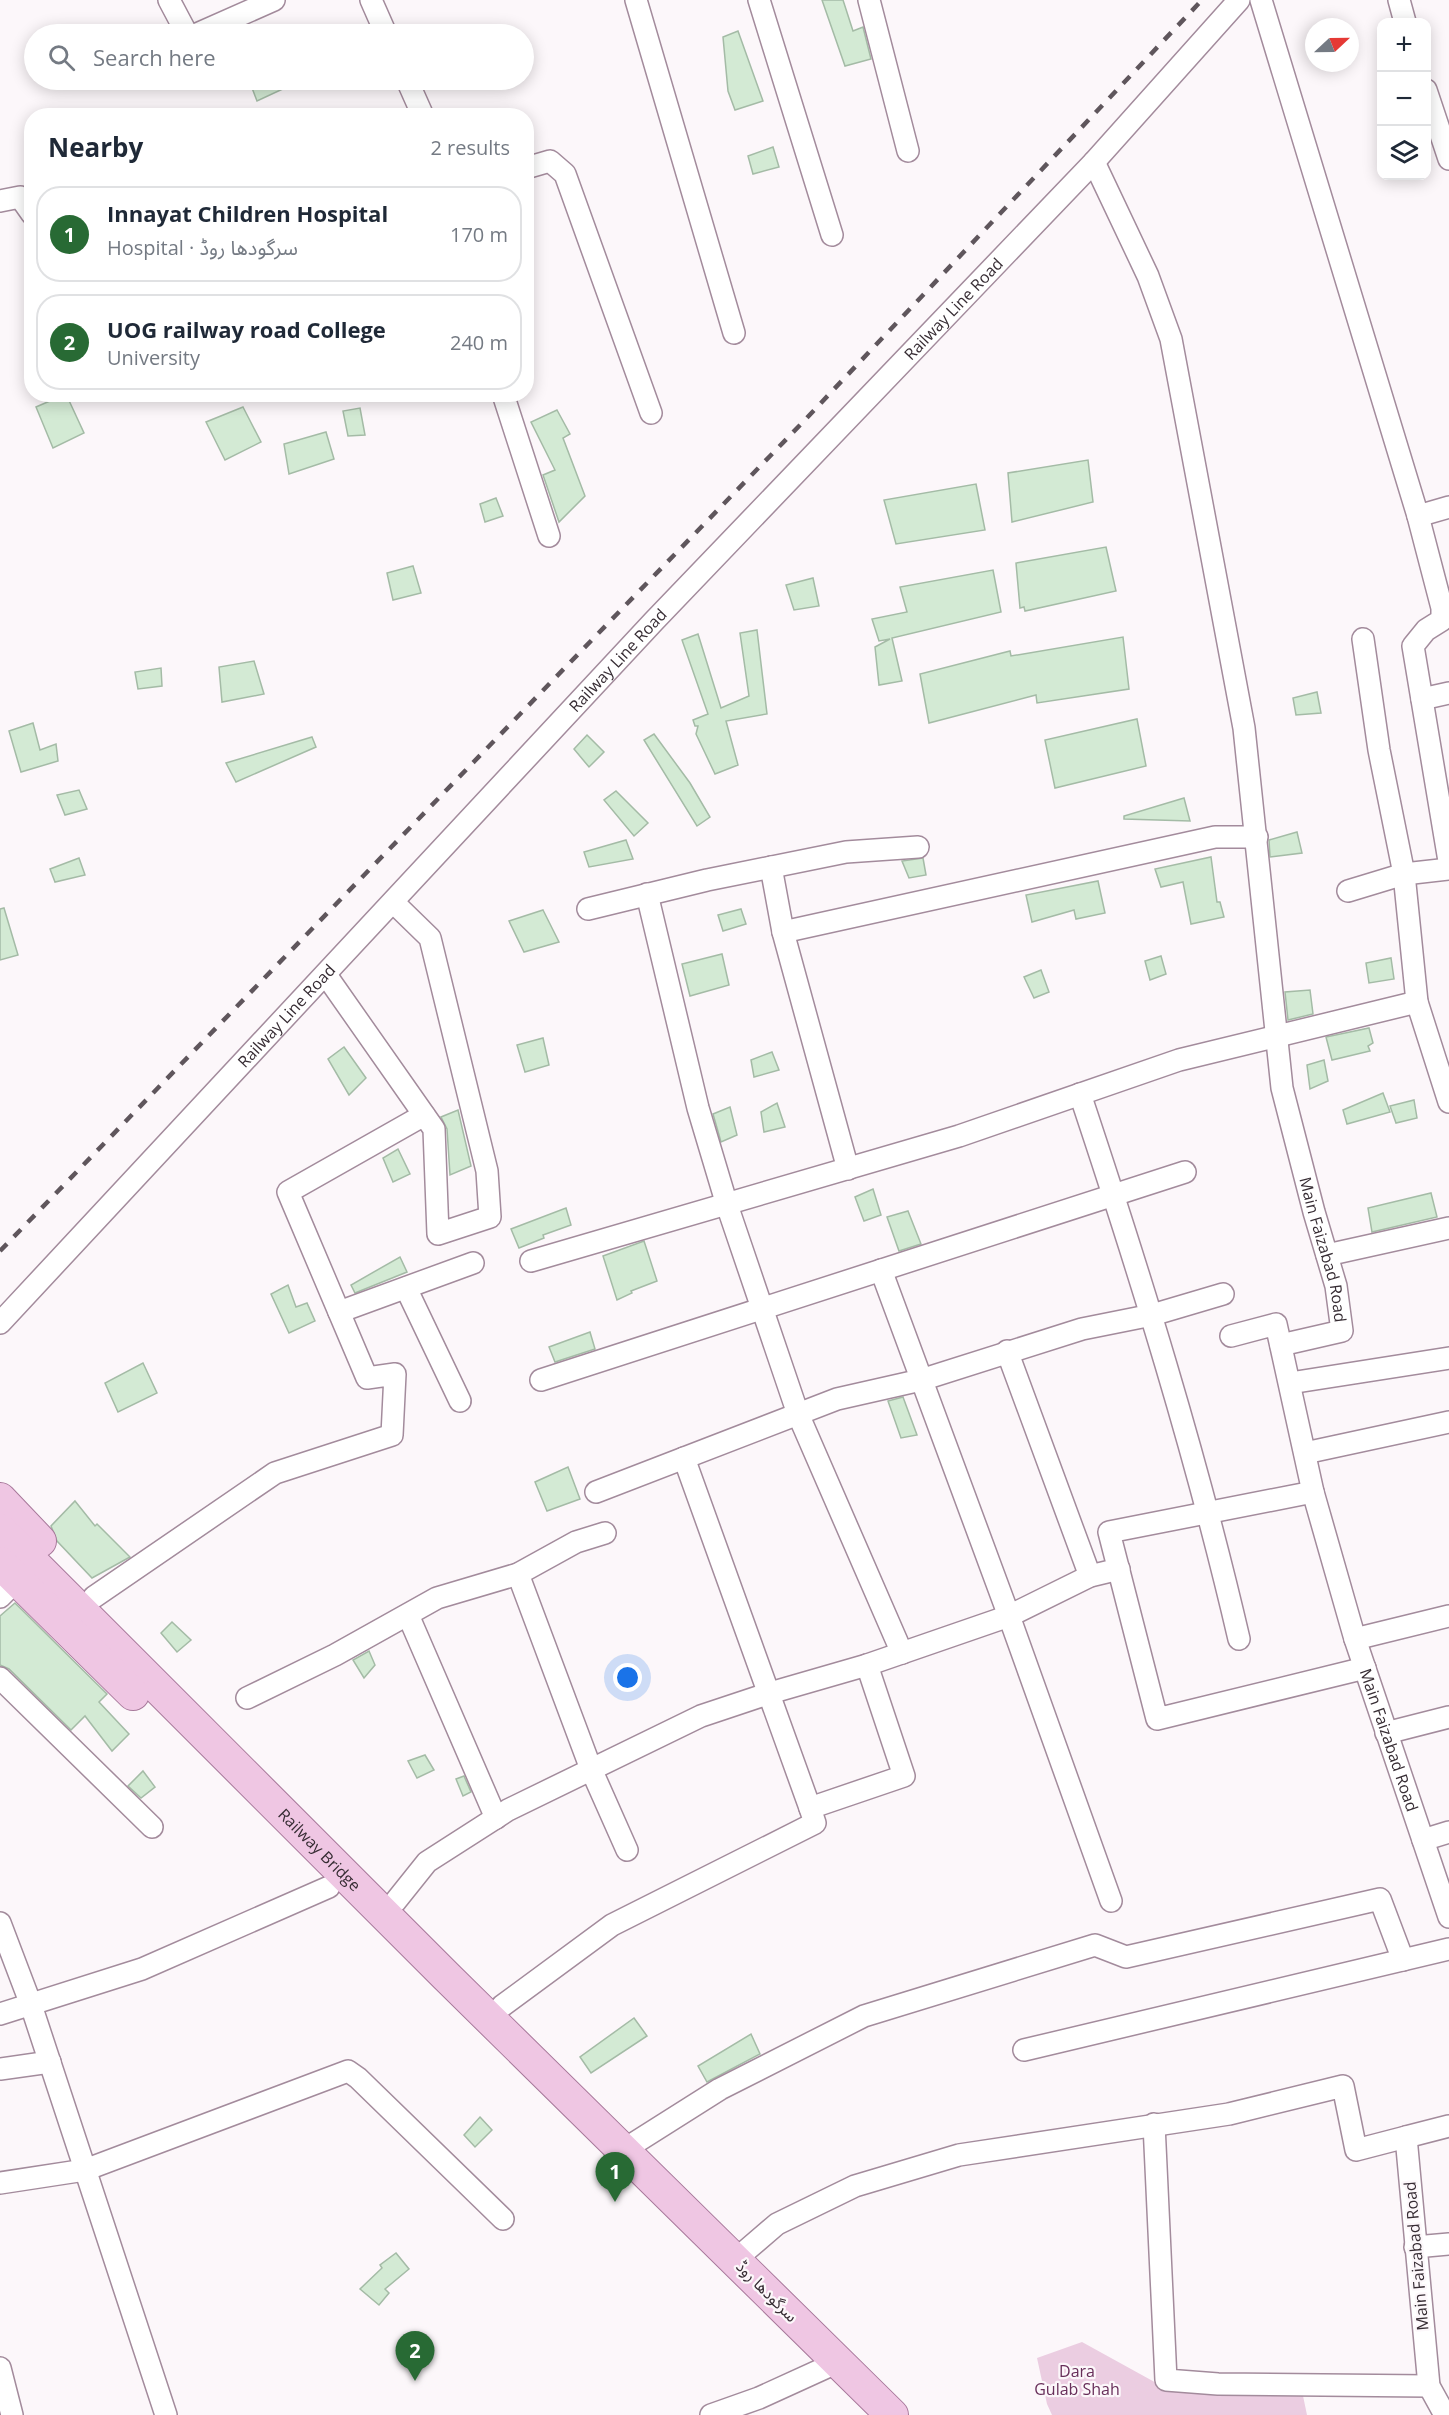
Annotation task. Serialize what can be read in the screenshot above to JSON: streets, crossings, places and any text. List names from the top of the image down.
{
  "streets": {
    "main road": ["Railway Bridge", "سرگودھا روڈ"],
    "street": ["Railway Line Road", "Main Faizabad Road"]
  },
  "crossings": [
    ["Railway Line Road", "Main Faizabad Road"],
    ["Railway Bridge", "سرگودھا روڈ"]
  ],
  "parks": ["Dara Gulab Shah"],
  "north": "right",
  "page": {
    "map_buttons": ["+", "−"],
    "search": "Search here",
    "heading": ["Nearby", "2 results"],
    "list": [
      {
        "mark": "1",
        "name": "Innayat Children Hospital",
        "note": "Hospital · سرگودھا روڈ",
        "value": "170 m"
      },
      {
        "mark": "2",
        "name": "UOG railway road College",
        "note": "University",
        "value": "240 m"
      }
    ],
    "pins": ["1", "2"]
  }
}
